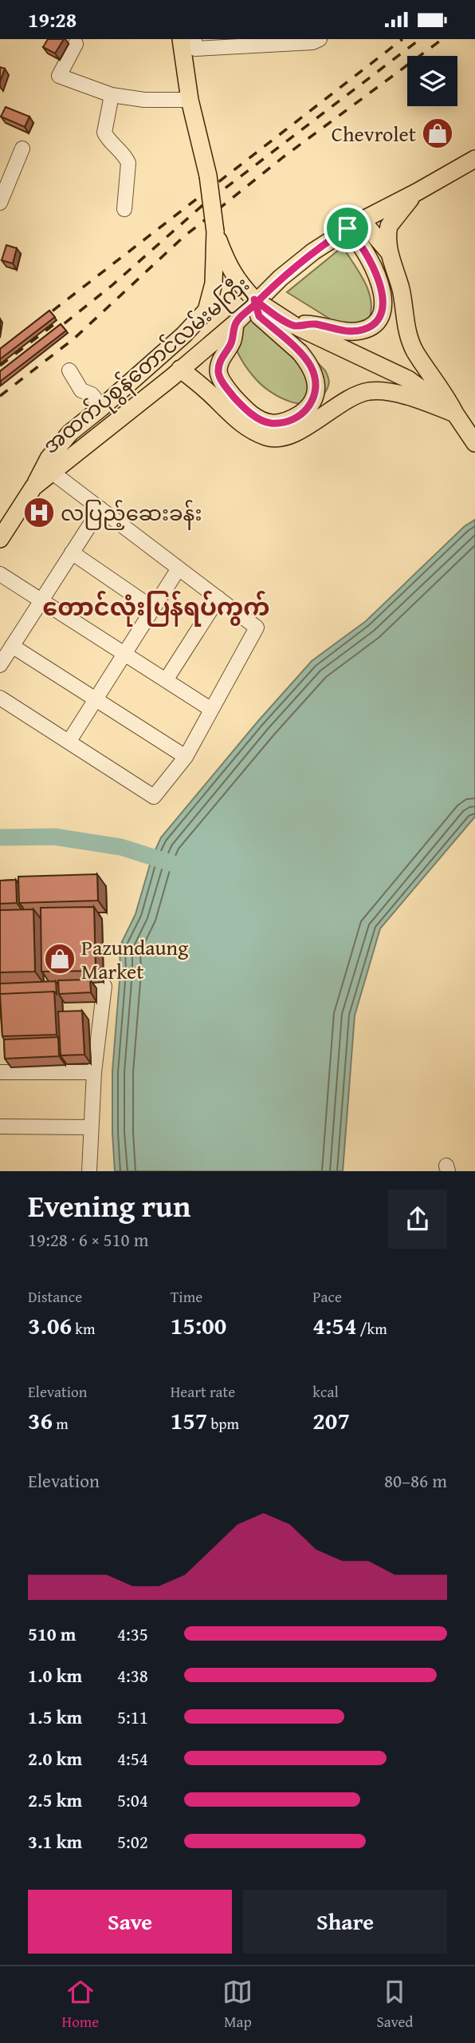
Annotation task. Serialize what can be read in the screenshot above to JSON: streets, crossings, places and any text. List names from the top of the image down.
{
  "streets": {
    "main road": ["အထက်ပုစွန်တောင်လမ်းမကြီး"]
  },
  "districts": ["တောင်လုံးပြန်ရပ်ကွက်"],
  "places": {
    "shop": ["Chevrolet", "Pazundaung Market"],
    "hospital": ["လပြည့်ဆေးခန်း"]
  },
  "page": {
    "status": "19:28",
    "heading": ["Evening run", "19:28 · 6 × 510 m"],
    "stats": [
      ["Distance", "3.06 km"],
      ["Time", "15:00"],
      ["Pace", "4:54 /km"],
      ["Elevation", "36 m"],
      ["Heart rate", "157 bpm"],
      ["kcal", "207"]
    ],
    "chart": ["Elevation", "80–86 m"],
    "list": [
      {
        "name": "510 m",
        "note": "4:35"
      },
      {
        "name": "1.0 km",
        "note": "4:38"
      },
      {
        "name": "1.5 km",
        "note": "5:11"
      },
      {
        "name": "2.0 km",
        "note": "4:54"
      },
      {
        "name": "2.5 km",
        "note": "5:04"
      },
      {
        "name": "3.1 km",
        "note": "5:02"
      }
    ],
    "buttons": ["Save", "Share"],
    "tabs": ["Home", "Map", "Saved"]
  }
}
